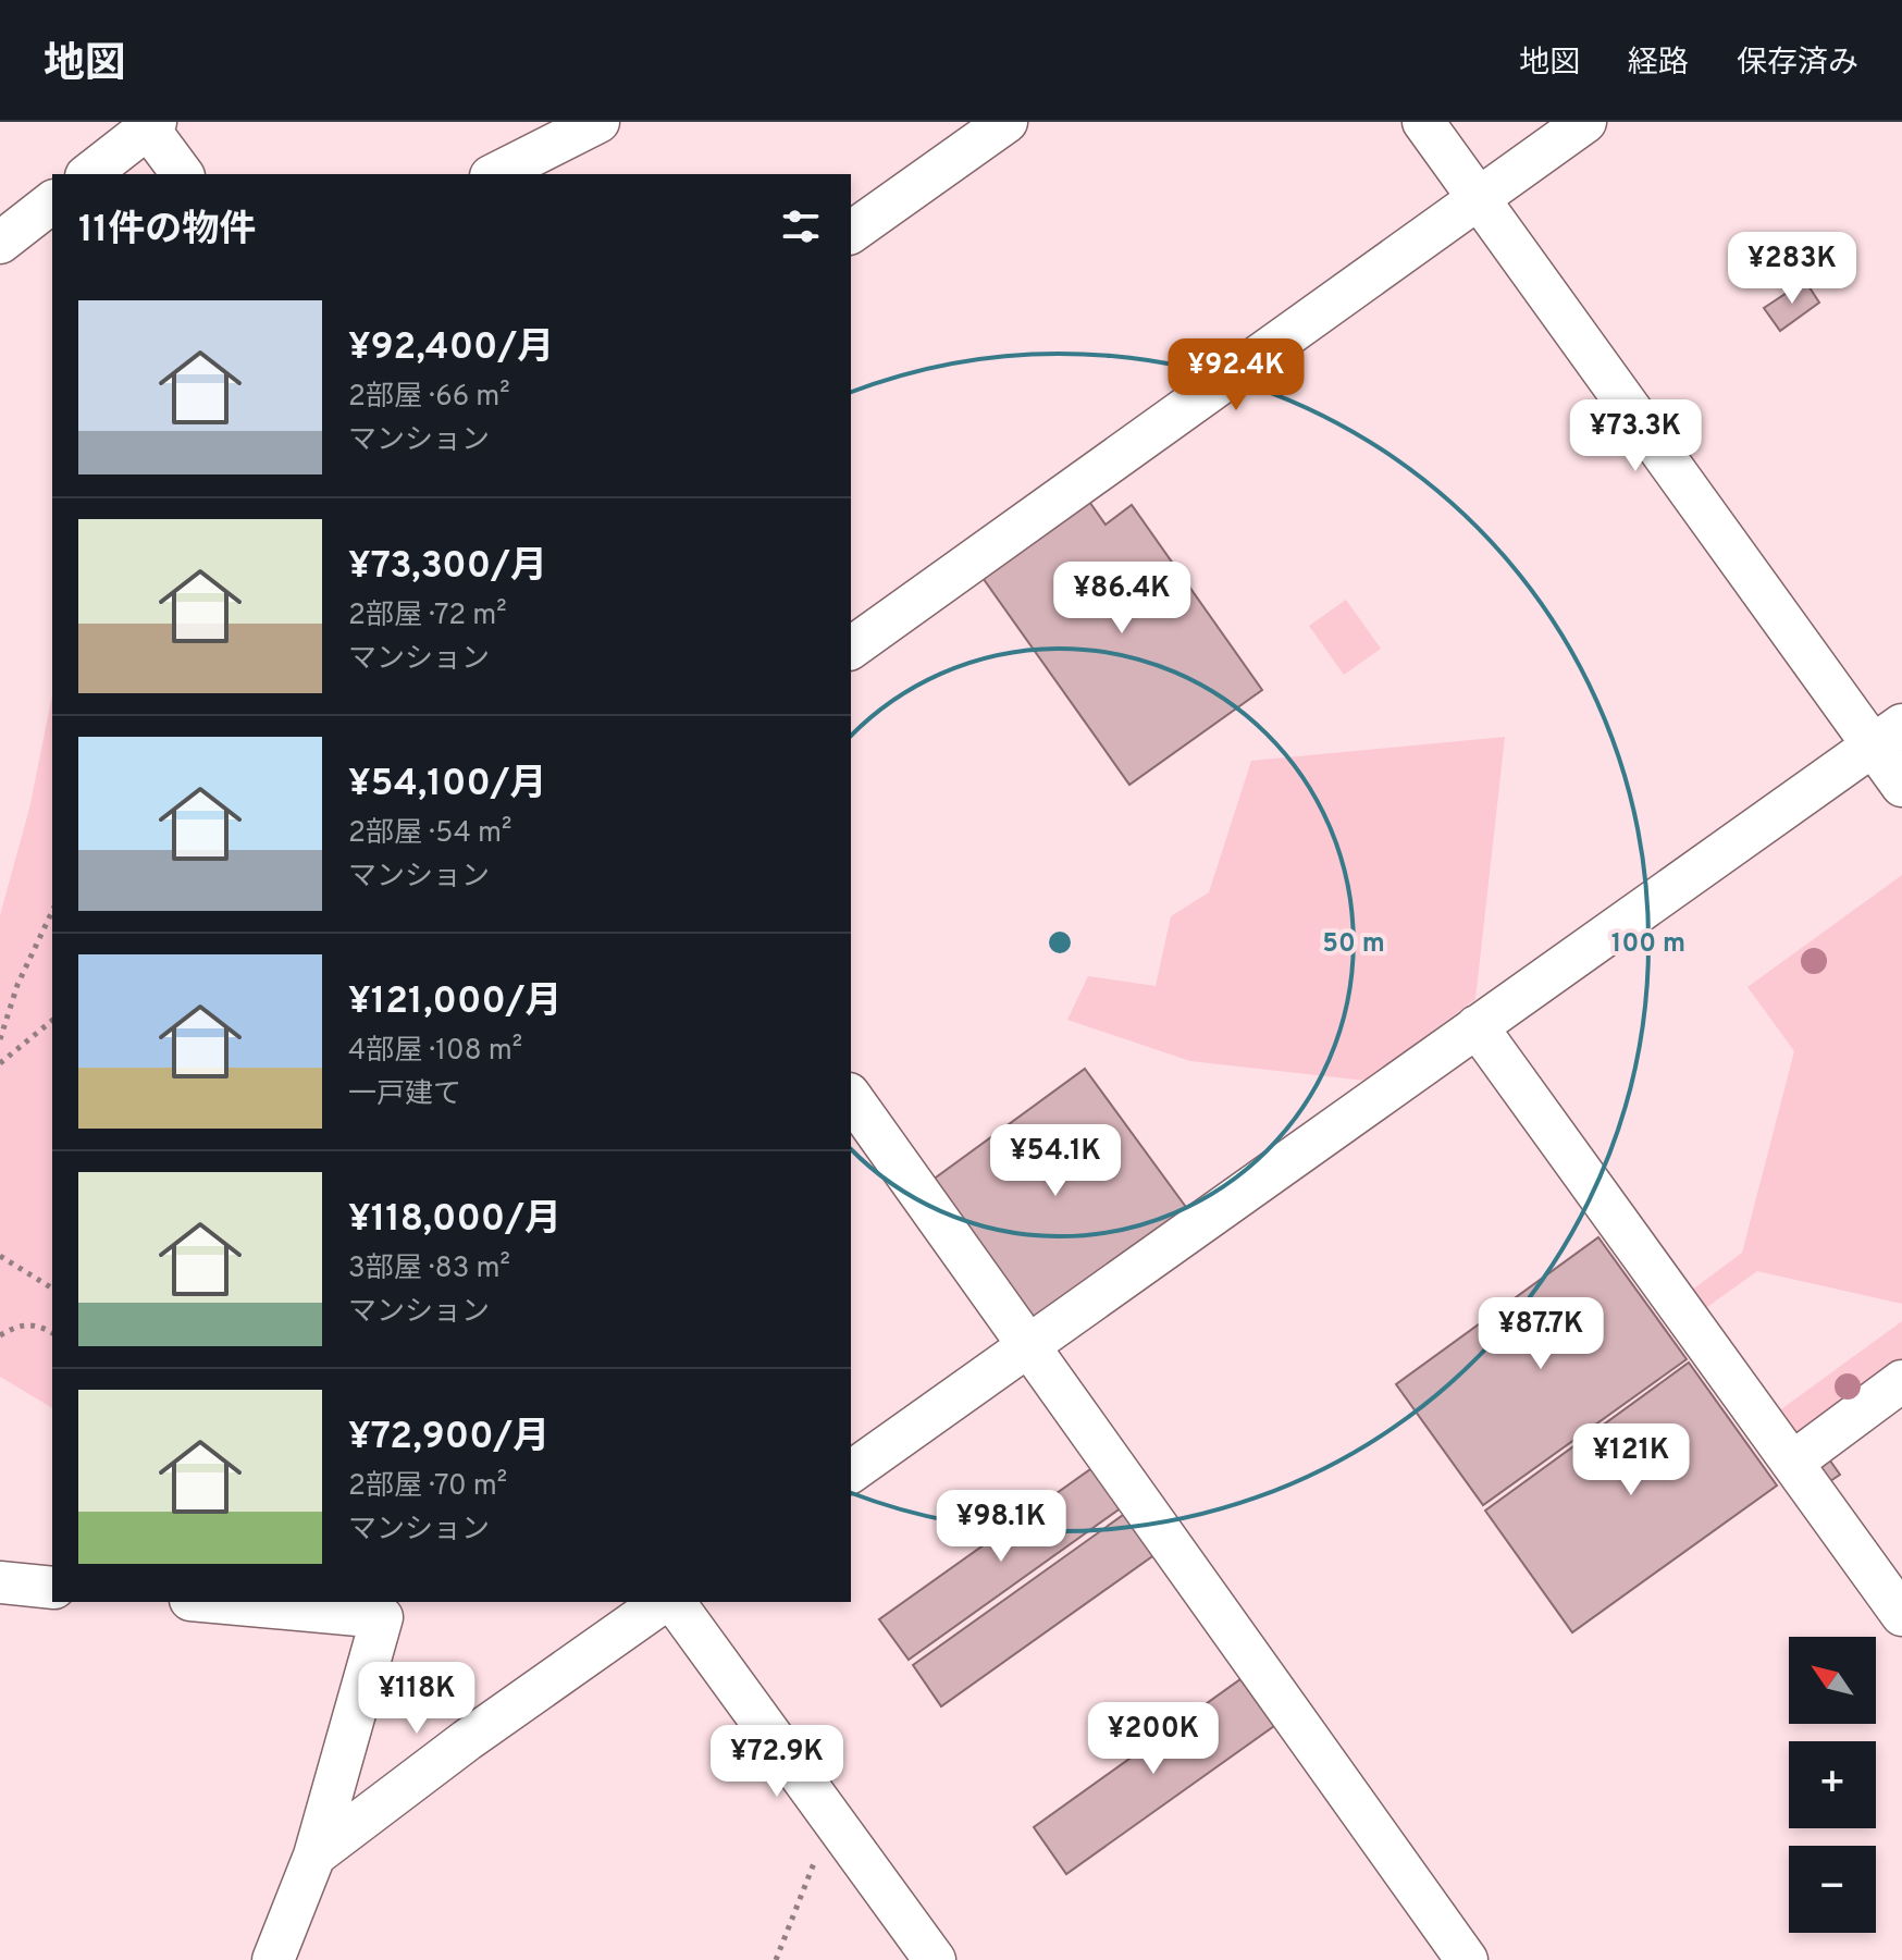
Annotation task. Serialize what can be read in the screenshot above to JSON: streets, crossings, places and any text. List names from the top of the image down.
{
  "north": "top left",
  "page": {
    "header": "地図",
    "nav": ["地図", "経路", "保存済み"],
    "heading": "11件の物件",
    "price": [
      "¥283K",
      "¥92.4K",
      "¥73.3K",
      "¥86.4K",
      "¥54.1K",
      "¥87.7K",
      "¥121K",
      "¥98.1K",
      "¥118K",
      "¥200K",
      "¥72.9K"
    ],
    "list": [
      {
        "name": "¥92,400/月",
        "note": "2部屋 · 66 m² · マンション"
      },
      {
        "name": "¥73,300/月",
        "note": "2部屋 · 72 m² · マンション"
      },
      {
        "name": "¥54,100/月",
        "note": "2部屋 · 54 m² · マンション"
      },
      {
        "name": "¥121,000/月",
        "note": "4部屋 · 108 m² · 一戸建て"
      },
      {
        "name": "¥118,000/月",
        "note": "3部屋 · 83 m² · マンション"
      },
      {
        "name": "¥72,900/月",
        "note": "2部屋 · 70 m² · マンション"
      }
    ],
    "map_buttons": ["+", "−"]
  },
  "rings": ["50 m", "100 m"]
}
